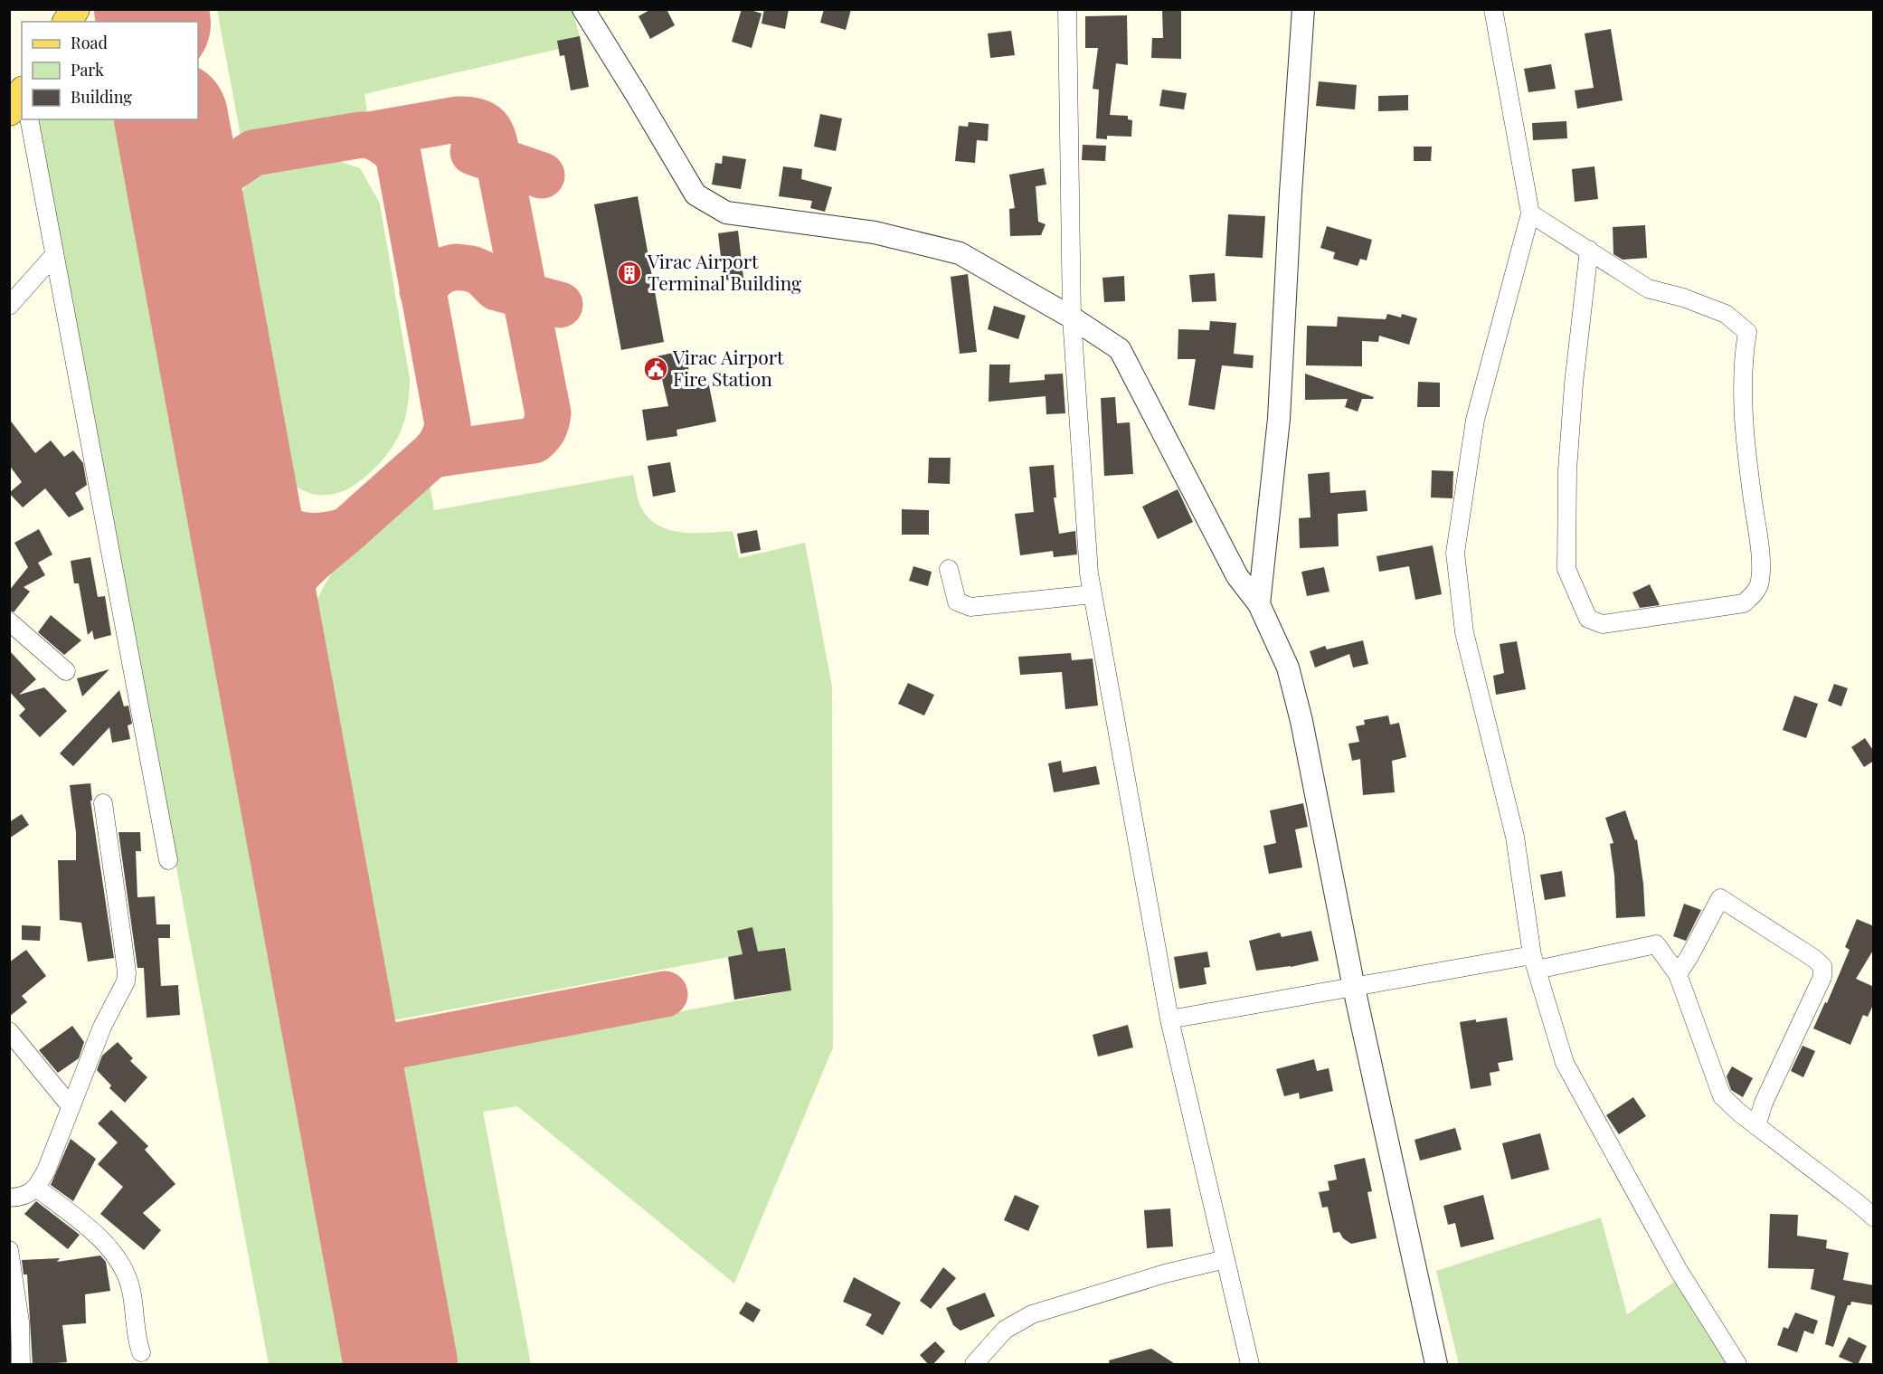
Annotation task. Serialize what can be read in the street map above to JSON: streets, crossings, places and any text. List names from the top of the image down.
{
  "places": {
    "building": ["Virac Airport Terminal Building"],
    "public building": ["Virac Airport Fire Station"]
  },
  "legend": ["Road", "Park", "Building"]
}
